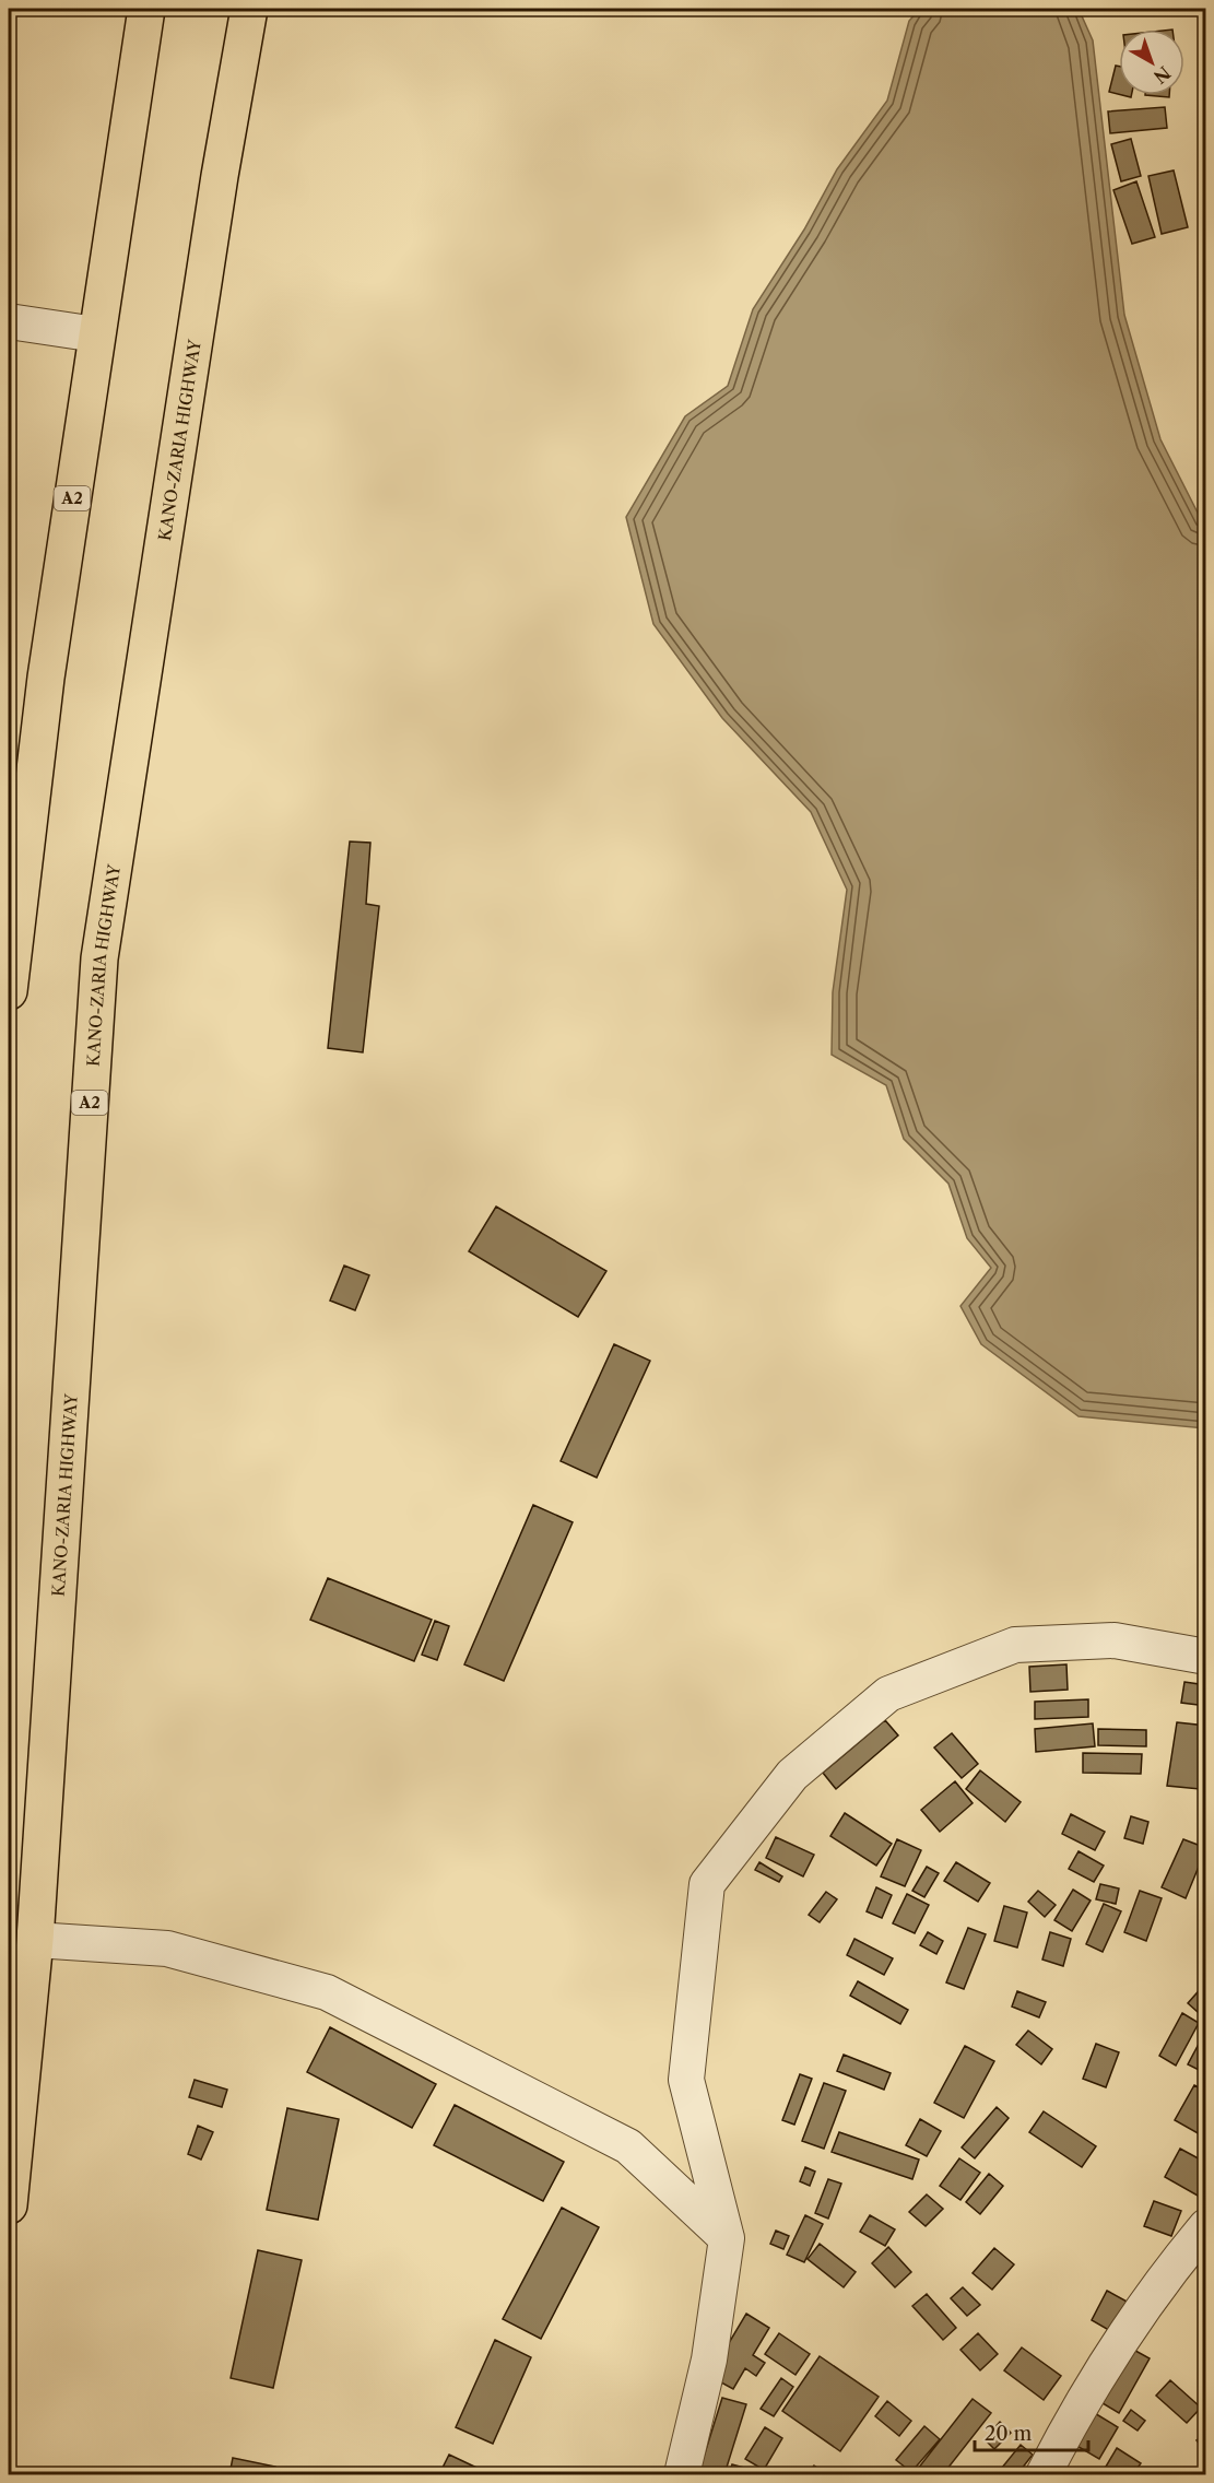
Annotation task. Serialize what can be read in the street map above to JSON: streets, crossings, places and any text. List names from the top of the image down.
{
  "streets": {
    "highway": ["KANO-ZARIA HIGHWAY", "A2"]
  },
  "scale_bar": "20 m",
  "north": "bottom right"
}
